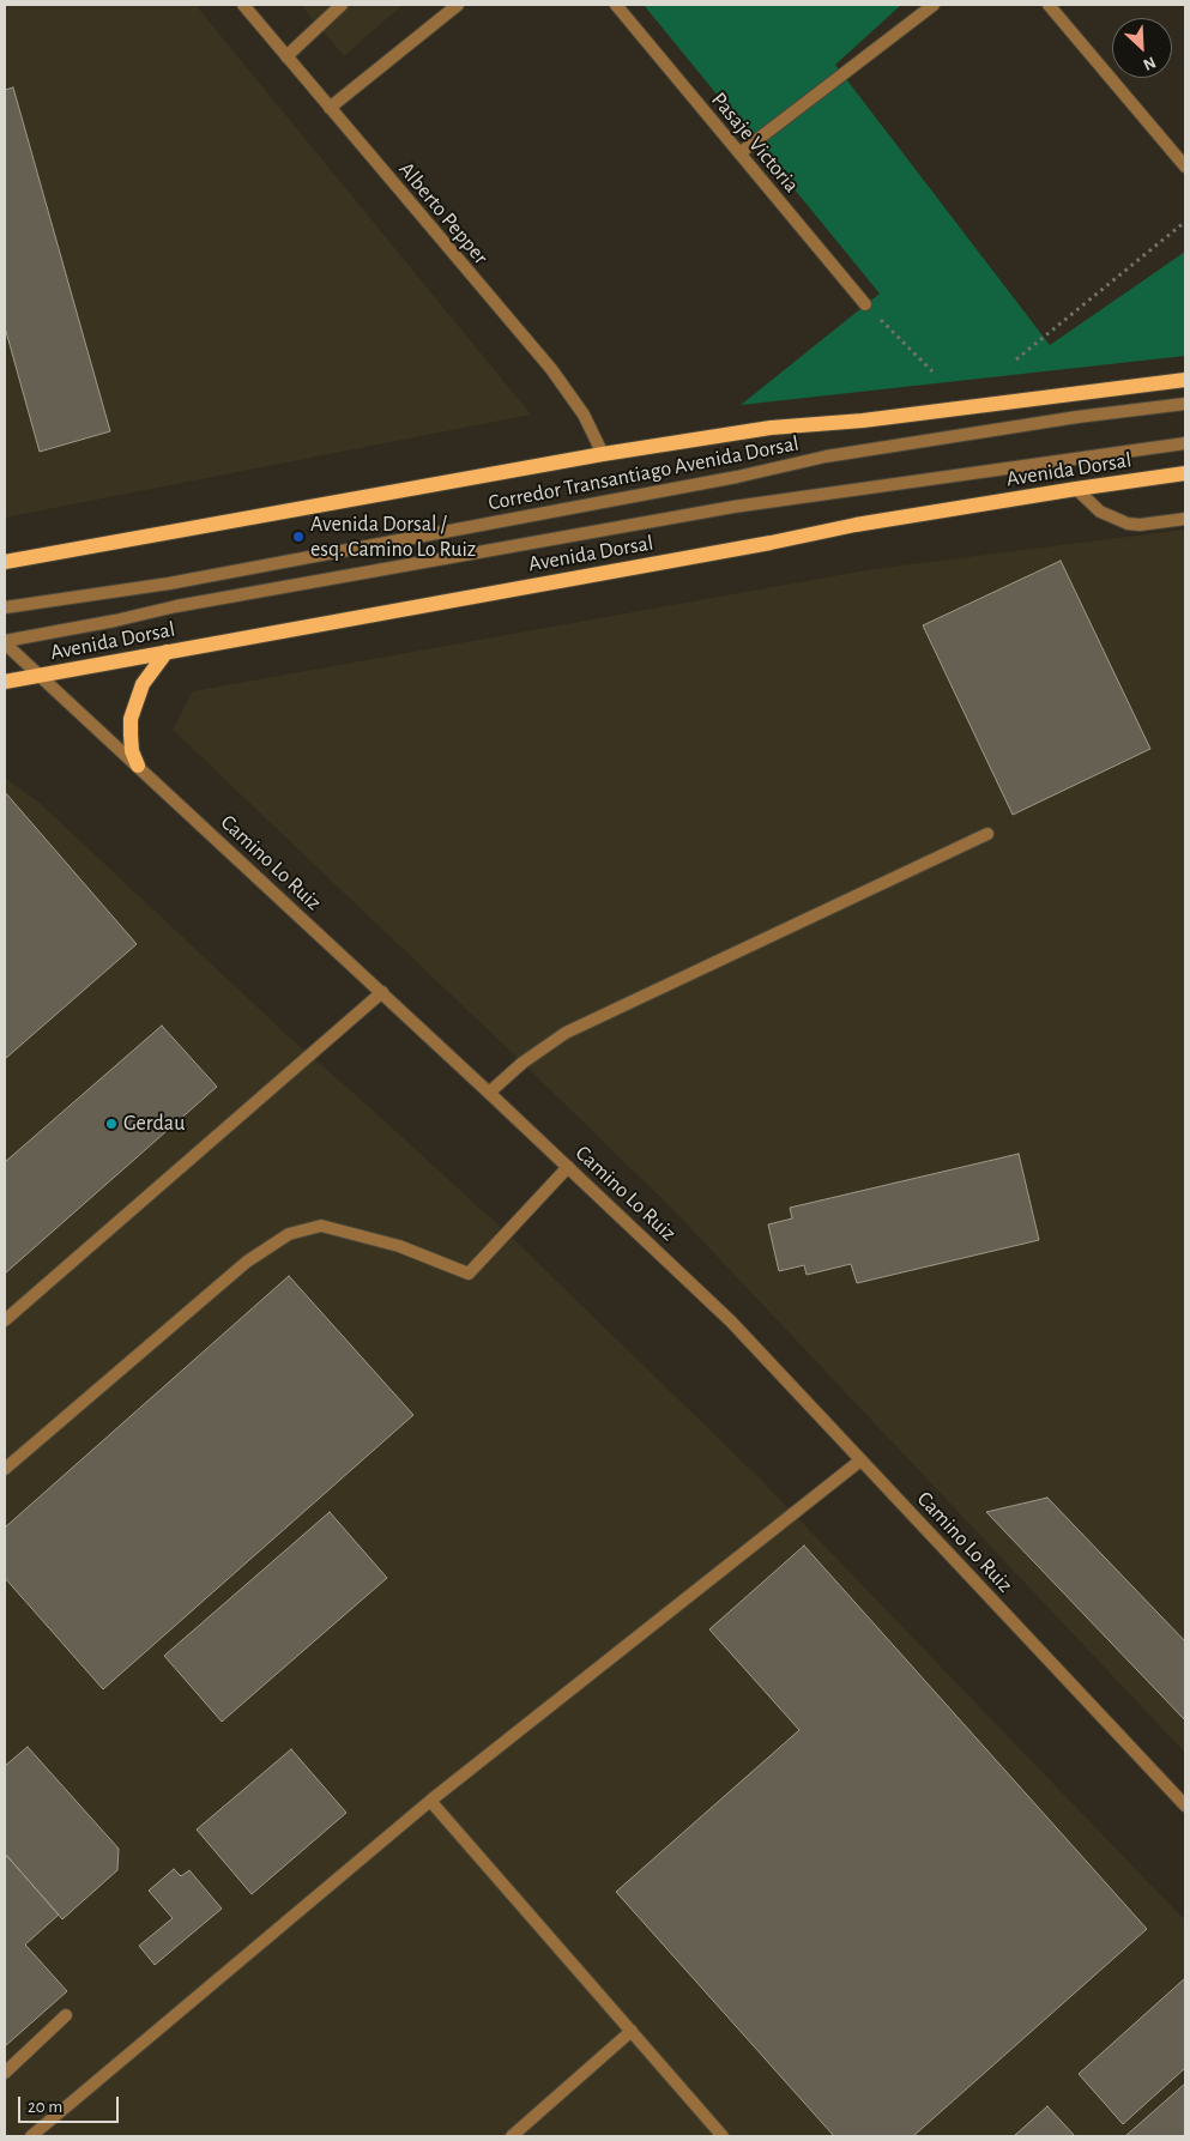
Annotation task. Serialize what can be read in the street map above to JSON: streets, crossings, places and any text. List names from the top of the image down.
{
  "streets": {
    "main road": ["Avenida Dorsal"],
    "street": [
      "Pasaje Victoria",
      "Alberto Pepper",
      "Corredor Transantiago Avenida Dorsal",
      "Camino Lo Ruiz"
    ]
  },
  "crossings": [
    ["Avenida Dorsal", "Camino Lo Ruiz"]
  ],
  "places": ["Avenida Dorsal / esq. Camino Lo Ruiz", "Gerdau"],
  "scale_bar": "20 m",
  "north": "bottom right"
}
